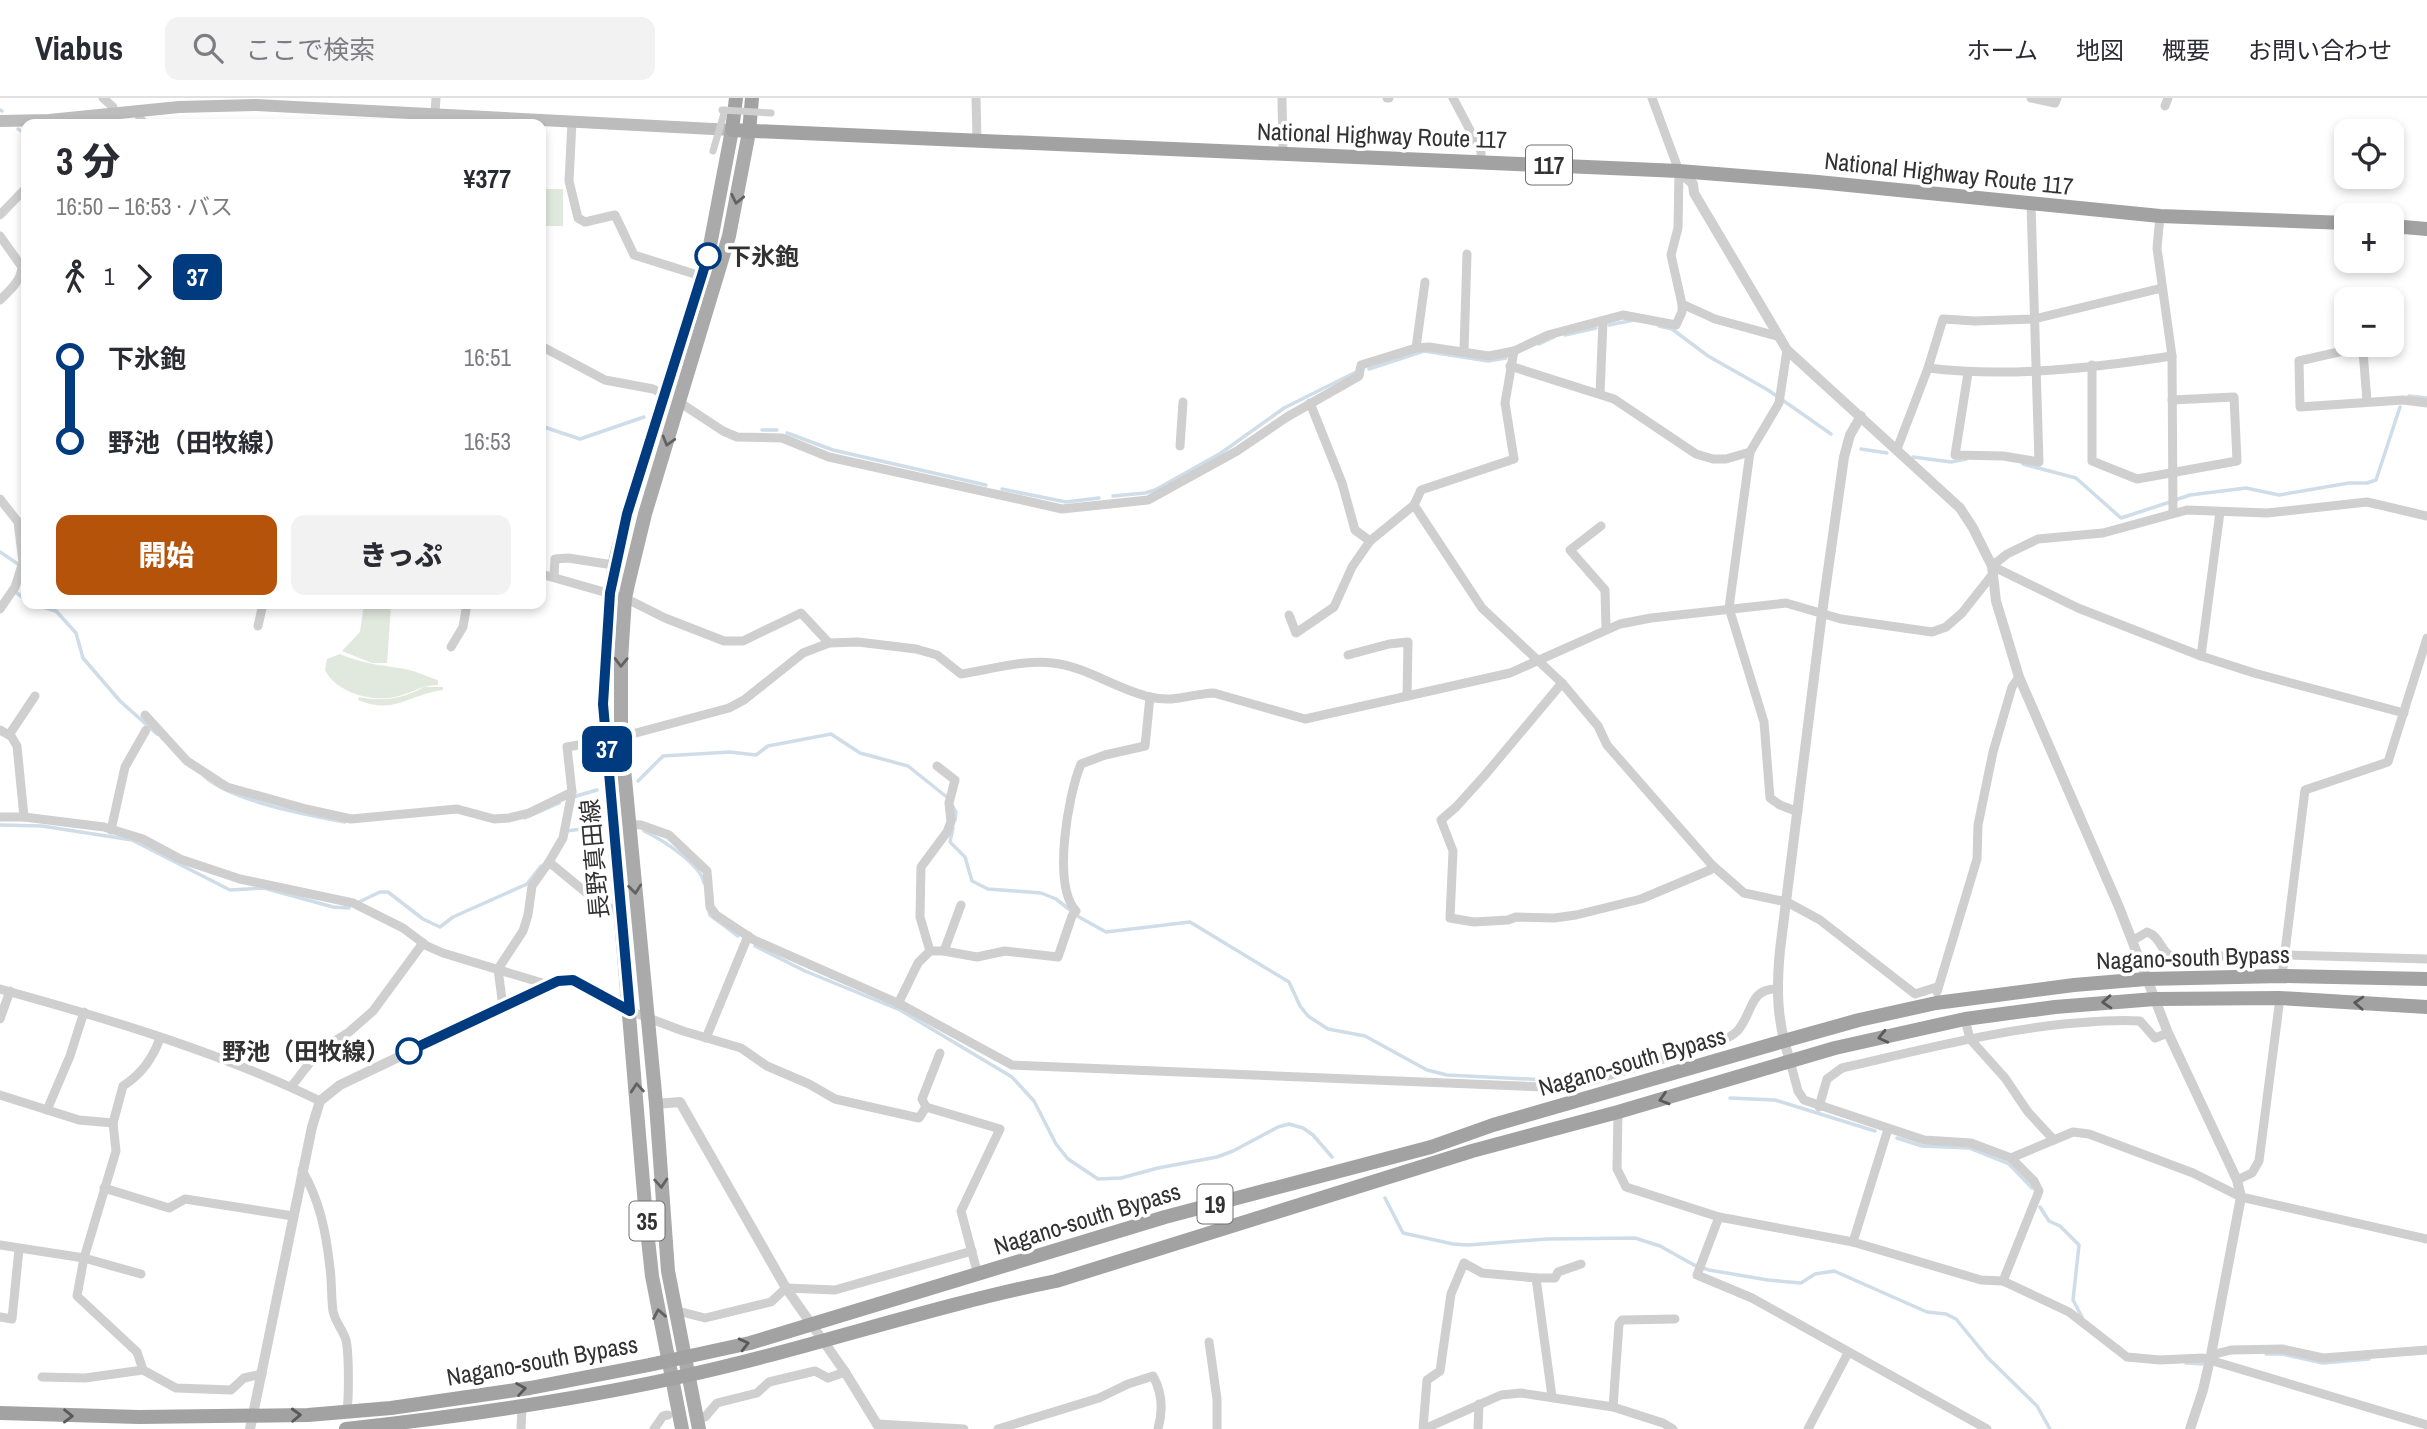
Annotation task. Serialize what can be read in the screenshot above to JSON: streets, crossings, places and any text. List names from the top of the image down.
{
  "streets": {
    "highway": [
      "National Highway Route 117",
      "117",
      "Nagano-south Bypass",
      "19"
    ],
    "main road": ["長野真田線", "35"]
  },
  "crossings": [
    ["National Highway Route 117", "長野真田線"],
    ["長野真田線", "Nagano-south Bypass"]
  ],
  "places": ["下氷鉋", "野池（田牧線）"],
  "lines": ["bus line 37"],
  "page": {
    "header": "Viabus",
    "search": "ここで検索",
    "nav": [
      "ホーム",
      "地図",
      "概要",
      "お問い合わせ"
    ],
    "on_map": "37",
    "map_buttons": ["+", "−"],
    "heading": ["3 分", "16:50 – 16:53 · バス", "¥377"],
    "legs": ["1", "37"],
    "list": [
      {
        "name": "下氷鉋",
        "value": "16:51"
      },
      {
        "name": "野池（田牧線）",
        "value": "16:53"
      }
    ],
    "buttons": ["開始", "きっぷ"]
  }
}
